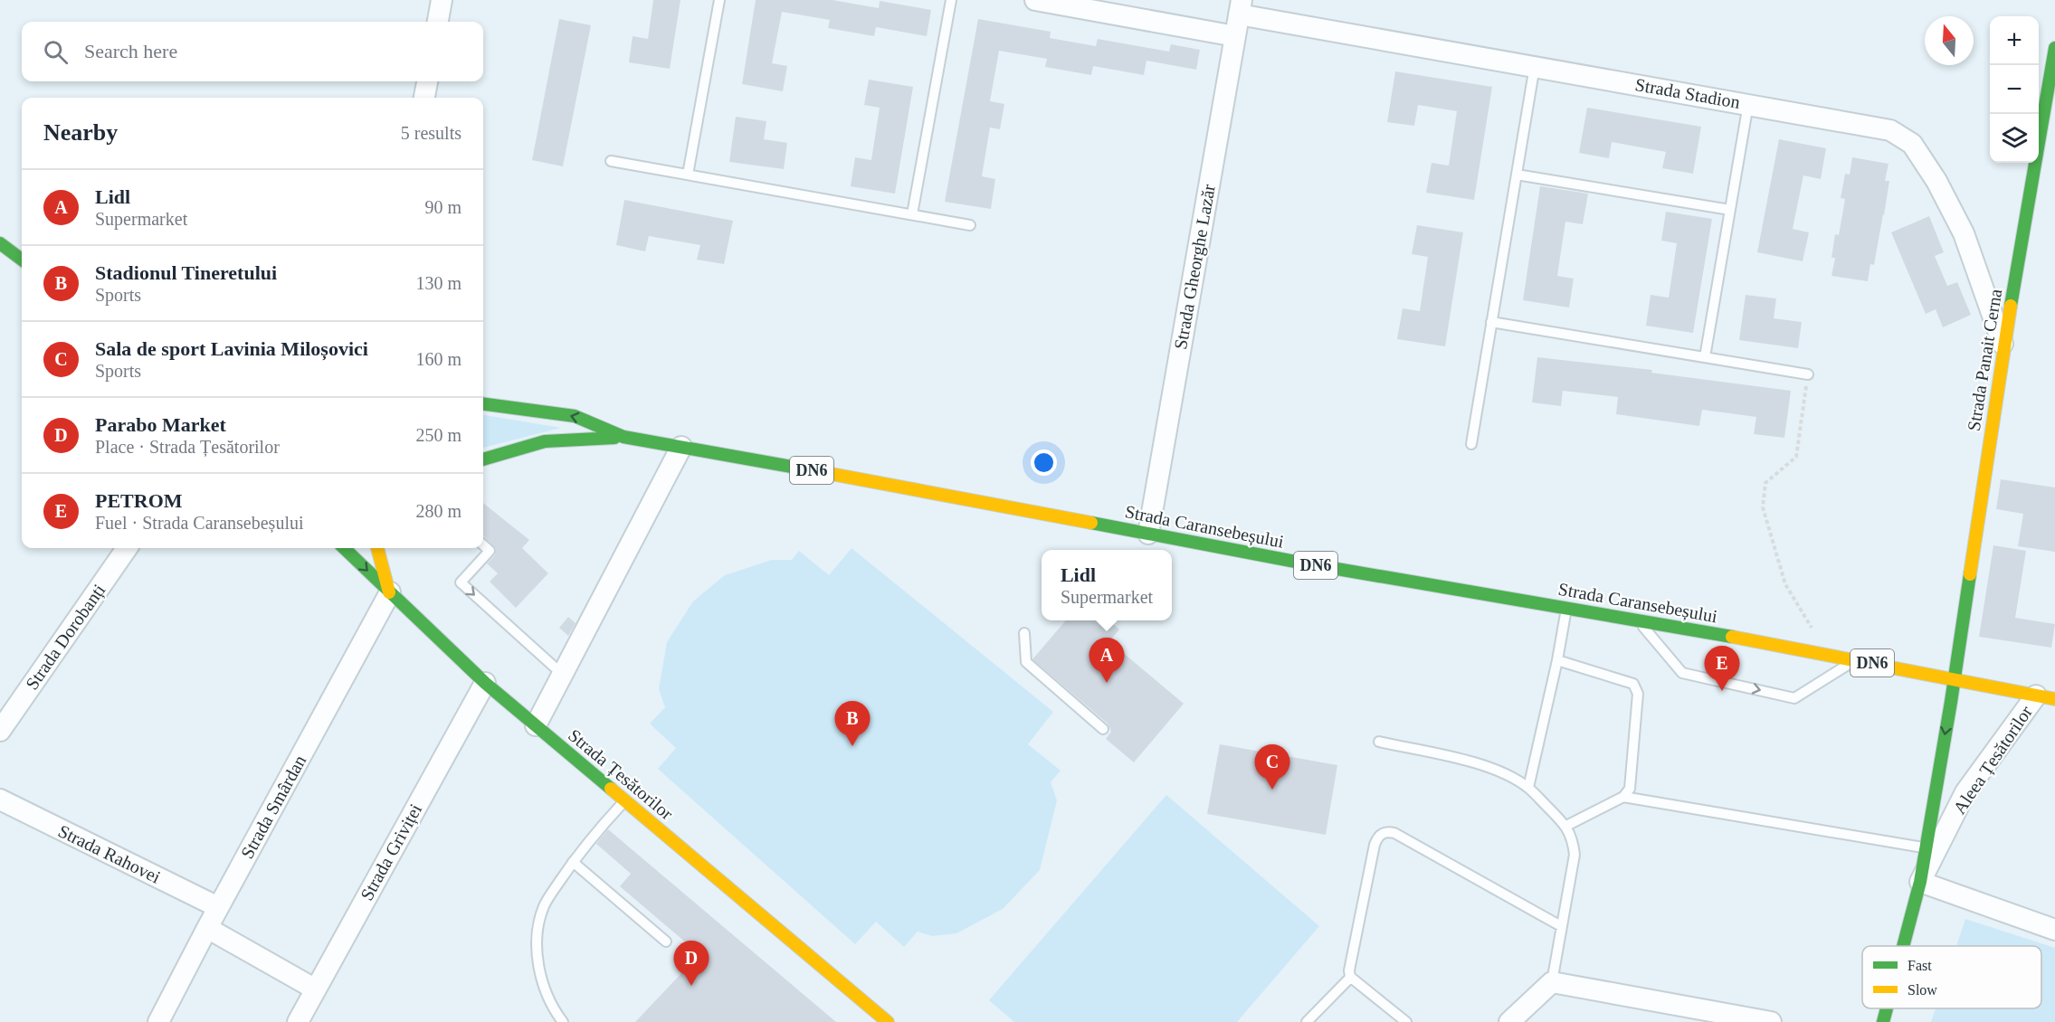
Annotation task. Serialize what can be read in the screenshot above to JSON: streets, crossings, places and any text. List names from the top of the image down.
{
  "streets": {
    "main road": [
      "Strada Panait Cerna",
      "DN6",
      "Strada Caransebeșului",
      "Aleea Țesătorilor",
      "Strada Țesătorilor"
    ],
    "street": [
      "Strada Stadion",
      "Strada Gheorghe Lazăr",
      "Strada Dorobanți",
      "Strada Smârdan",
      "Strada Griviței",
      "Strada Rahovei"
    ]
  },
  "crossings": [
    ["Strada Stadion", "Strada Gheorghe Lazăr"],
    ["Strada Stadion", "Strada Panait Cerna"],
    ["Strada Gheorghe Lazăr", "Strada Caransebeșului"],
    ["Strada Panait Cerna", "Strada Caransebeșului"],
    ["Strada Panait Cerna", "Aleea Țesătorilor"],
    ["DN6", "Strada Caransebeșului"],
    ["Strada Caransebeșului", "Aleea Țesătorilor"],
    ["Strada Țesătorilor", "Strada Smârdan"],
    ["Strada Țesătorilor", "Strada Griviței"],
    ["Strada Smârdan", "Strada Rahovei"]
  ],
  "legend": ["Fast", "Slow"],
  "north": "top",
  "page": {
    "map_buttons": ["+", "−"],
    "search": "Search here",
    "heading": ["Nearby", "5 results"],
    "list": [
      {
        "mark": "A",
        "name": "Lidl",
        "note": "Supermarket",
        "value": "90 m"
      },
      {
        "mark": "B",
        "name": "Stadionul Tineretului",
        "note": "Sports",
        "value": "130 m"
      },
      {
        "mark": "C",
        "name": "Sala de sport Lavinia Miloșovici",
        "note": "Sports",
        "value": "160 m"
      },
      {
        "mark": "D",
        "name": "Parabo Market",
        "note": "Place · Strada Țesătorilor",
        "value": "250 m"
      },
      {
        "mark": "E",
        "name": "PETROM",
        "note": "Fuel · Strada Caransebeșului",
        "value": "280 m"
      }
    ],
    "popup": ["Lidl", "Supermarket"],
    "pins": [
      "A",
      "E",
      "B",
      "C",
      "D"
    ]
  }
}
